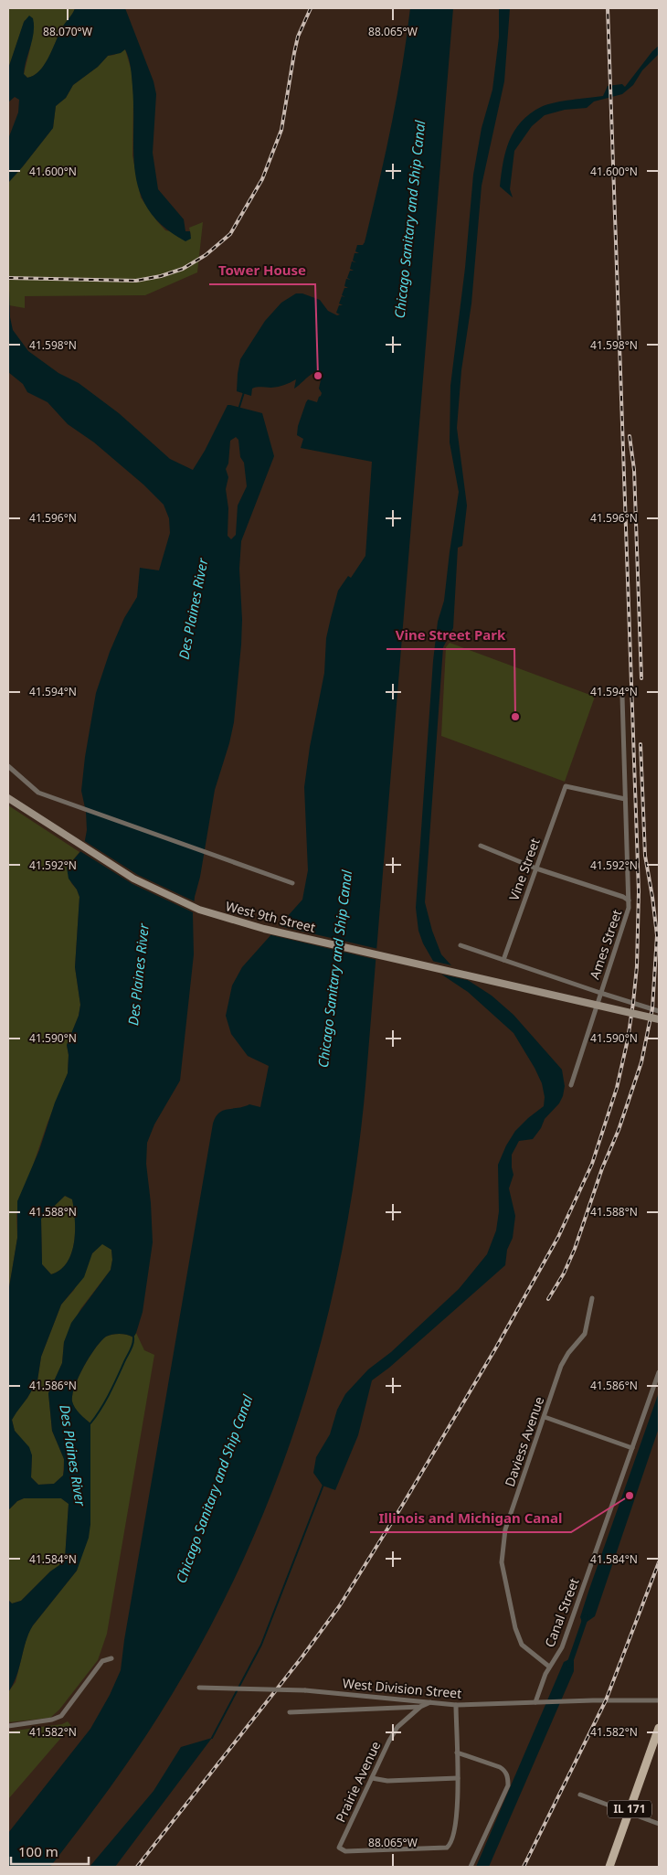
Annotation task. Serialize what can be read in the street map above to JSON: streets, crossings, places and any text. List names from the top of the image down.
{
  "streets": {
    "main road": ["West 9th Street", "IL 171"],
    "street": [
      "Vine Street",
      "Ames Street",
      "Daviess Avenue",
      "Canal Street",
      "West Division Street",
      "Prairie Avenue"
    ]
  },
  "crossings": [
    ["Vine Street", "Ames Street"],
    ["Daviess Avenue", "Canal Street"],
    ["Canal Street", "West Division Street"]
  ],
  "water": ["Chicago Sanitary and Ship Canal", "Des Plaines River"],
  "places": ["Tower House", "Vine Street Park", "Illinois and Michigan Canal"],
  "scale_bar": "100 m",
  "coordinates": [
    "88.070°W",
    "88.065°W",
    "41.600°N",
    "41.598°N",
    "41.596°N",
    "41.594°N",
    "41.592°N",
    "41.590°N",
    "41.588°N",
    "41.586°N",
    "41.584°N",
    "41.582°N"
  ]
}
